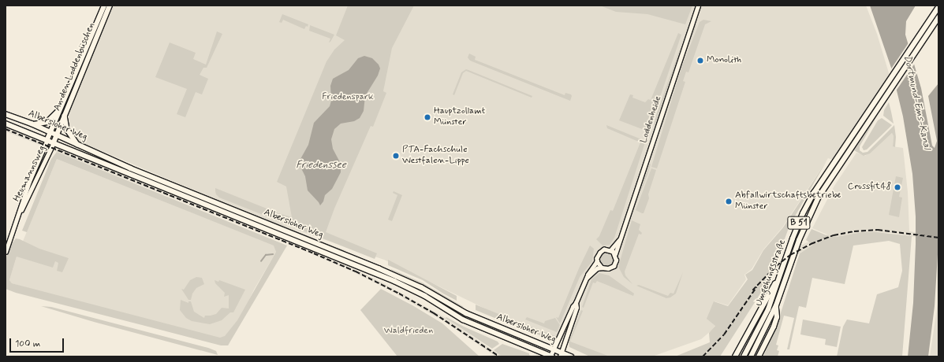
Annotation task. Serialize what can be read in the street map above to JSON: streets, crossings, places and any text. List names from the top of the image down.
{
  "streets": {
    "highway": ["B 51", "Umgehungsstraße"],
    "main road": ["An den Loddenbüschen", "Albersloher Weg"],
    "street": ["Loddenheide", "Heumannsweg"]
  },
  "crossings": [
    ["An den Loddenbüschen", "Albersloher Weg"],
    ["An den Loddenbüschen", "Heumannsweg"],
    ["Albersloher Weg", "Heumannsweg"],
    ["B 51", "Umgehungsstraße"]
  ],
  "water": ["Dortmund-Ems-Kanal", "Friedenssee"],
  "parks": ["Friedenspark", "Waldfrieden"],
  "places": [
    "Monolith",
    "Hauptzollamt Münster",
    "PTA-Fachschule Westfalen-Lippe",
    "Crossfit48",
    "Abfallwirtschaftsbetriebe Münster"
  ],
  "scale_bar": "100 m"
}
